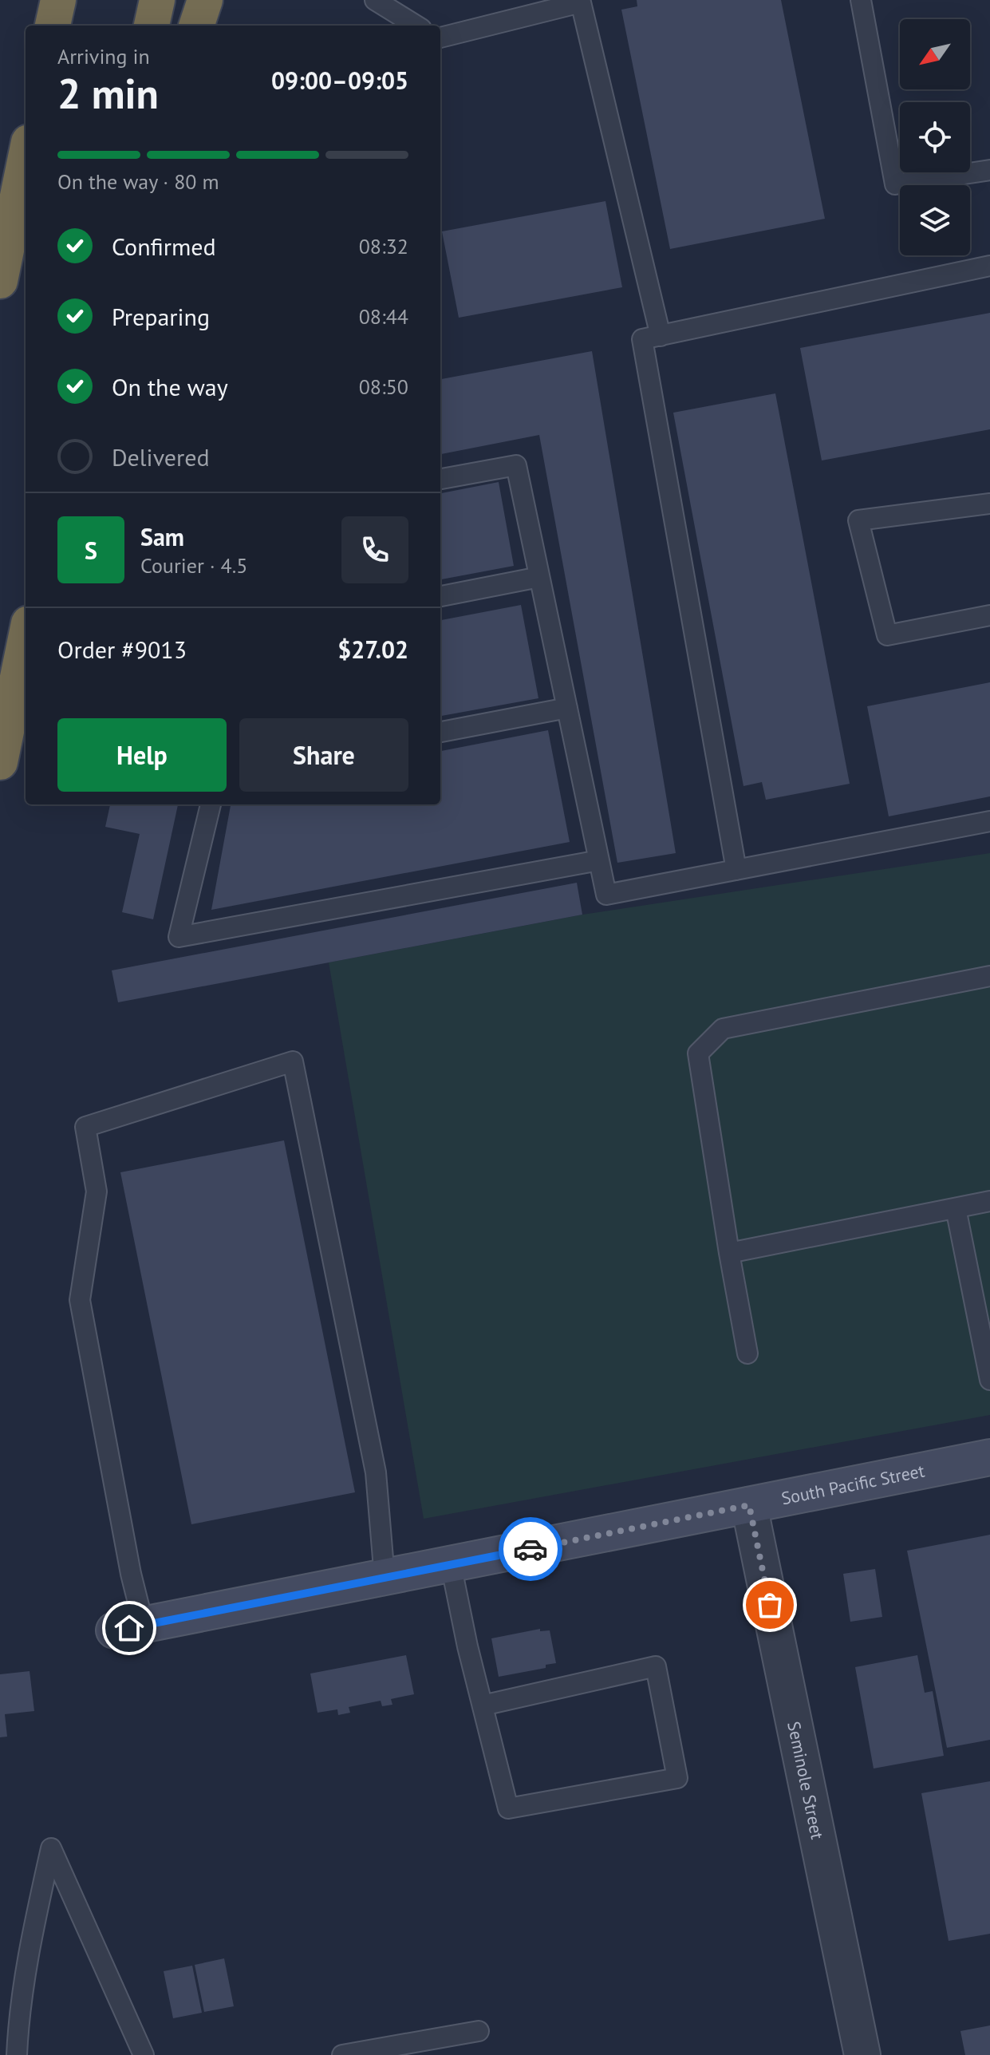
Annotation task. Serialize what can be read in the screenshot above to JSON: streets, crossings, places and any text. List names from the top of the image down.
{
  "streets": {
    "street": ["South Pacific Street", "Seminole Street"]
  },
  "crossings": [
    ["South Pacific Street", "Seminole Street"]
  ],
  "north": "bottom left",
  "page": {
    "heading": ["2 min", "Arriving in", "09:00–09:05"],
    "panel": [
      "Sam",
      "Courier · 4.5",
      "Order #9013",
      "$27.02"
    ],
    "bar": "On the way · 80 m",
    "list": [
      ["Confirmed", "08:32"],
      ["Preparing", "08:44"],
      ["On the way", "08:50"],
      "Delivered"
    ],
    "round": "S",
    "buttons": ["Help", "Share"]
  }
}
